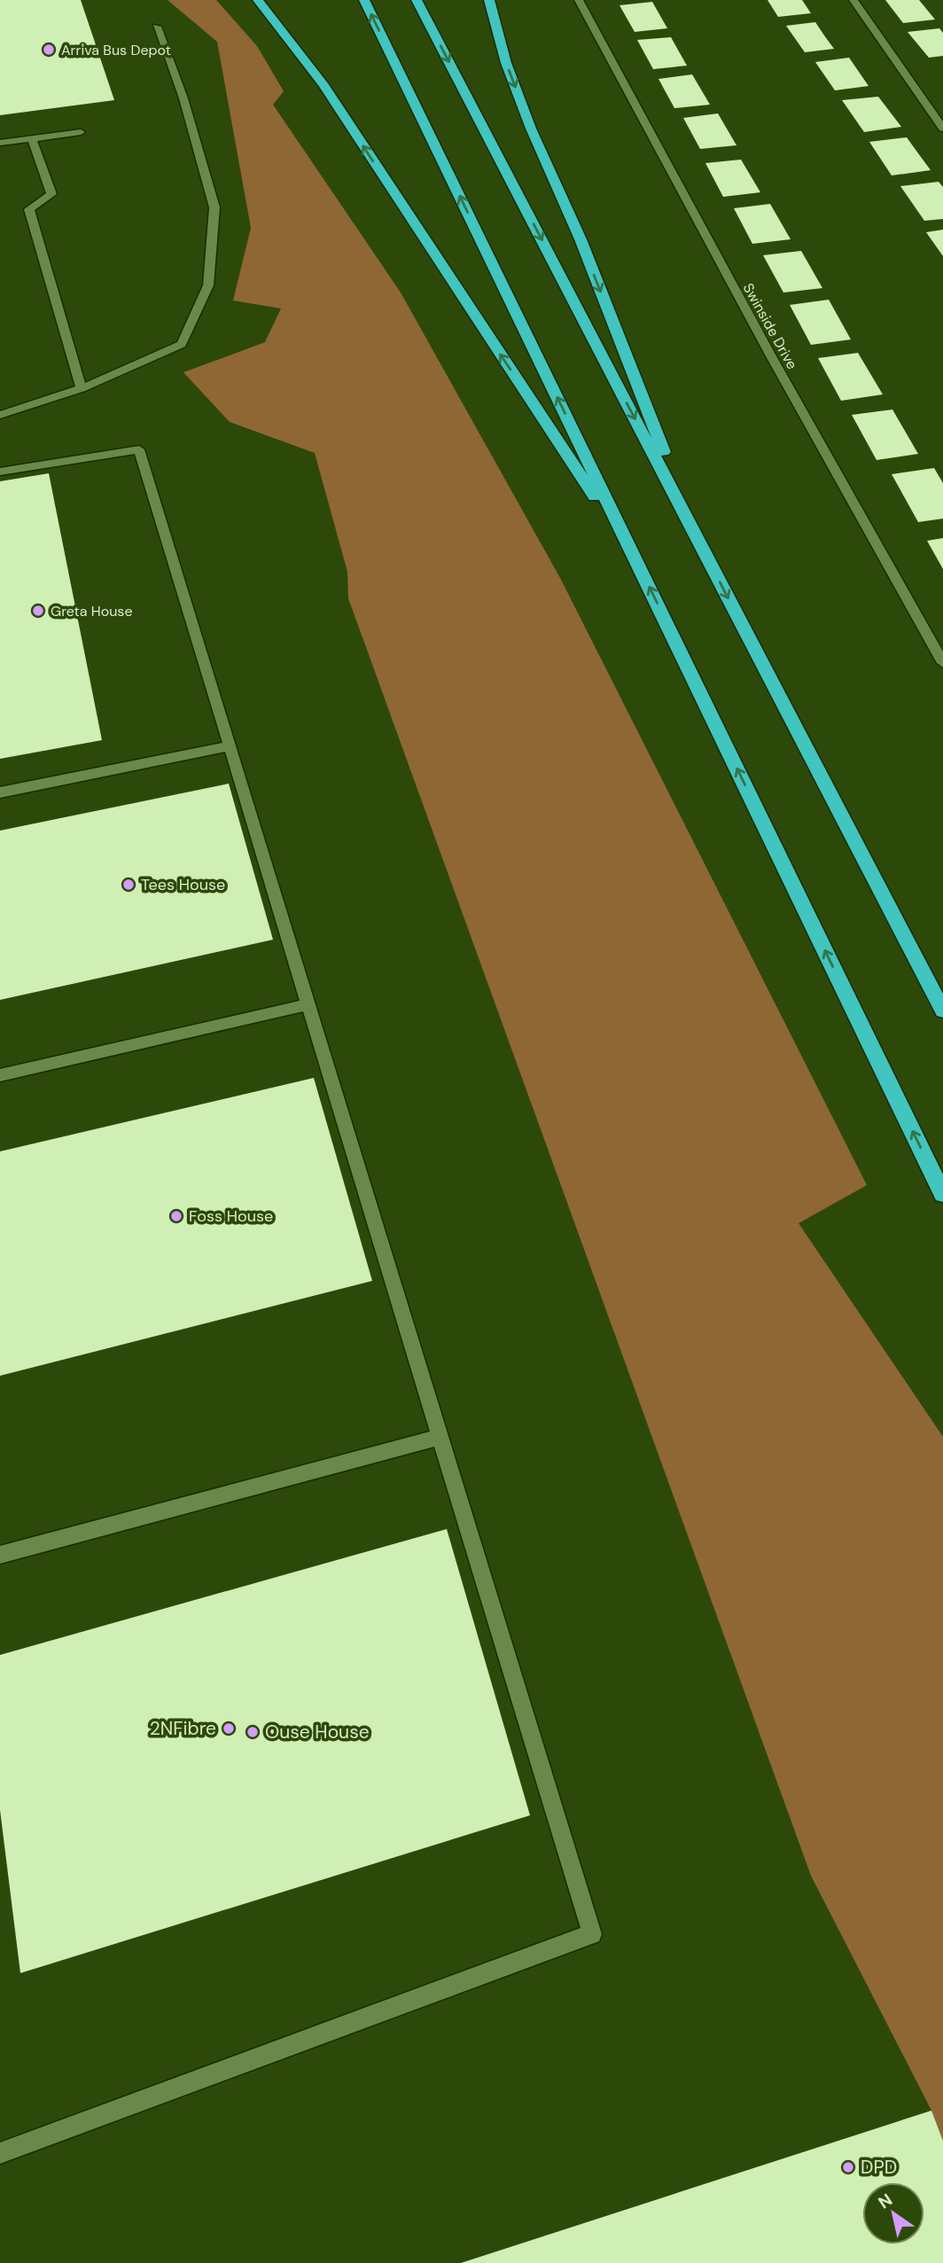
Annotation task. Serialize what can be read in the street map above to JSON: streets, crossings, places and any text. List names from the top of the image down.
{
  "streets": {
    "street": ["Swinside Drive"]
  },
  "places": [
    "Arriva Bus Depot",
    "Greta House",
    "Tees House",
    "Foss House",
    "2NFibre",
    "Ouse House",
    "DPD"
  ],
  "north": "top left"
}
